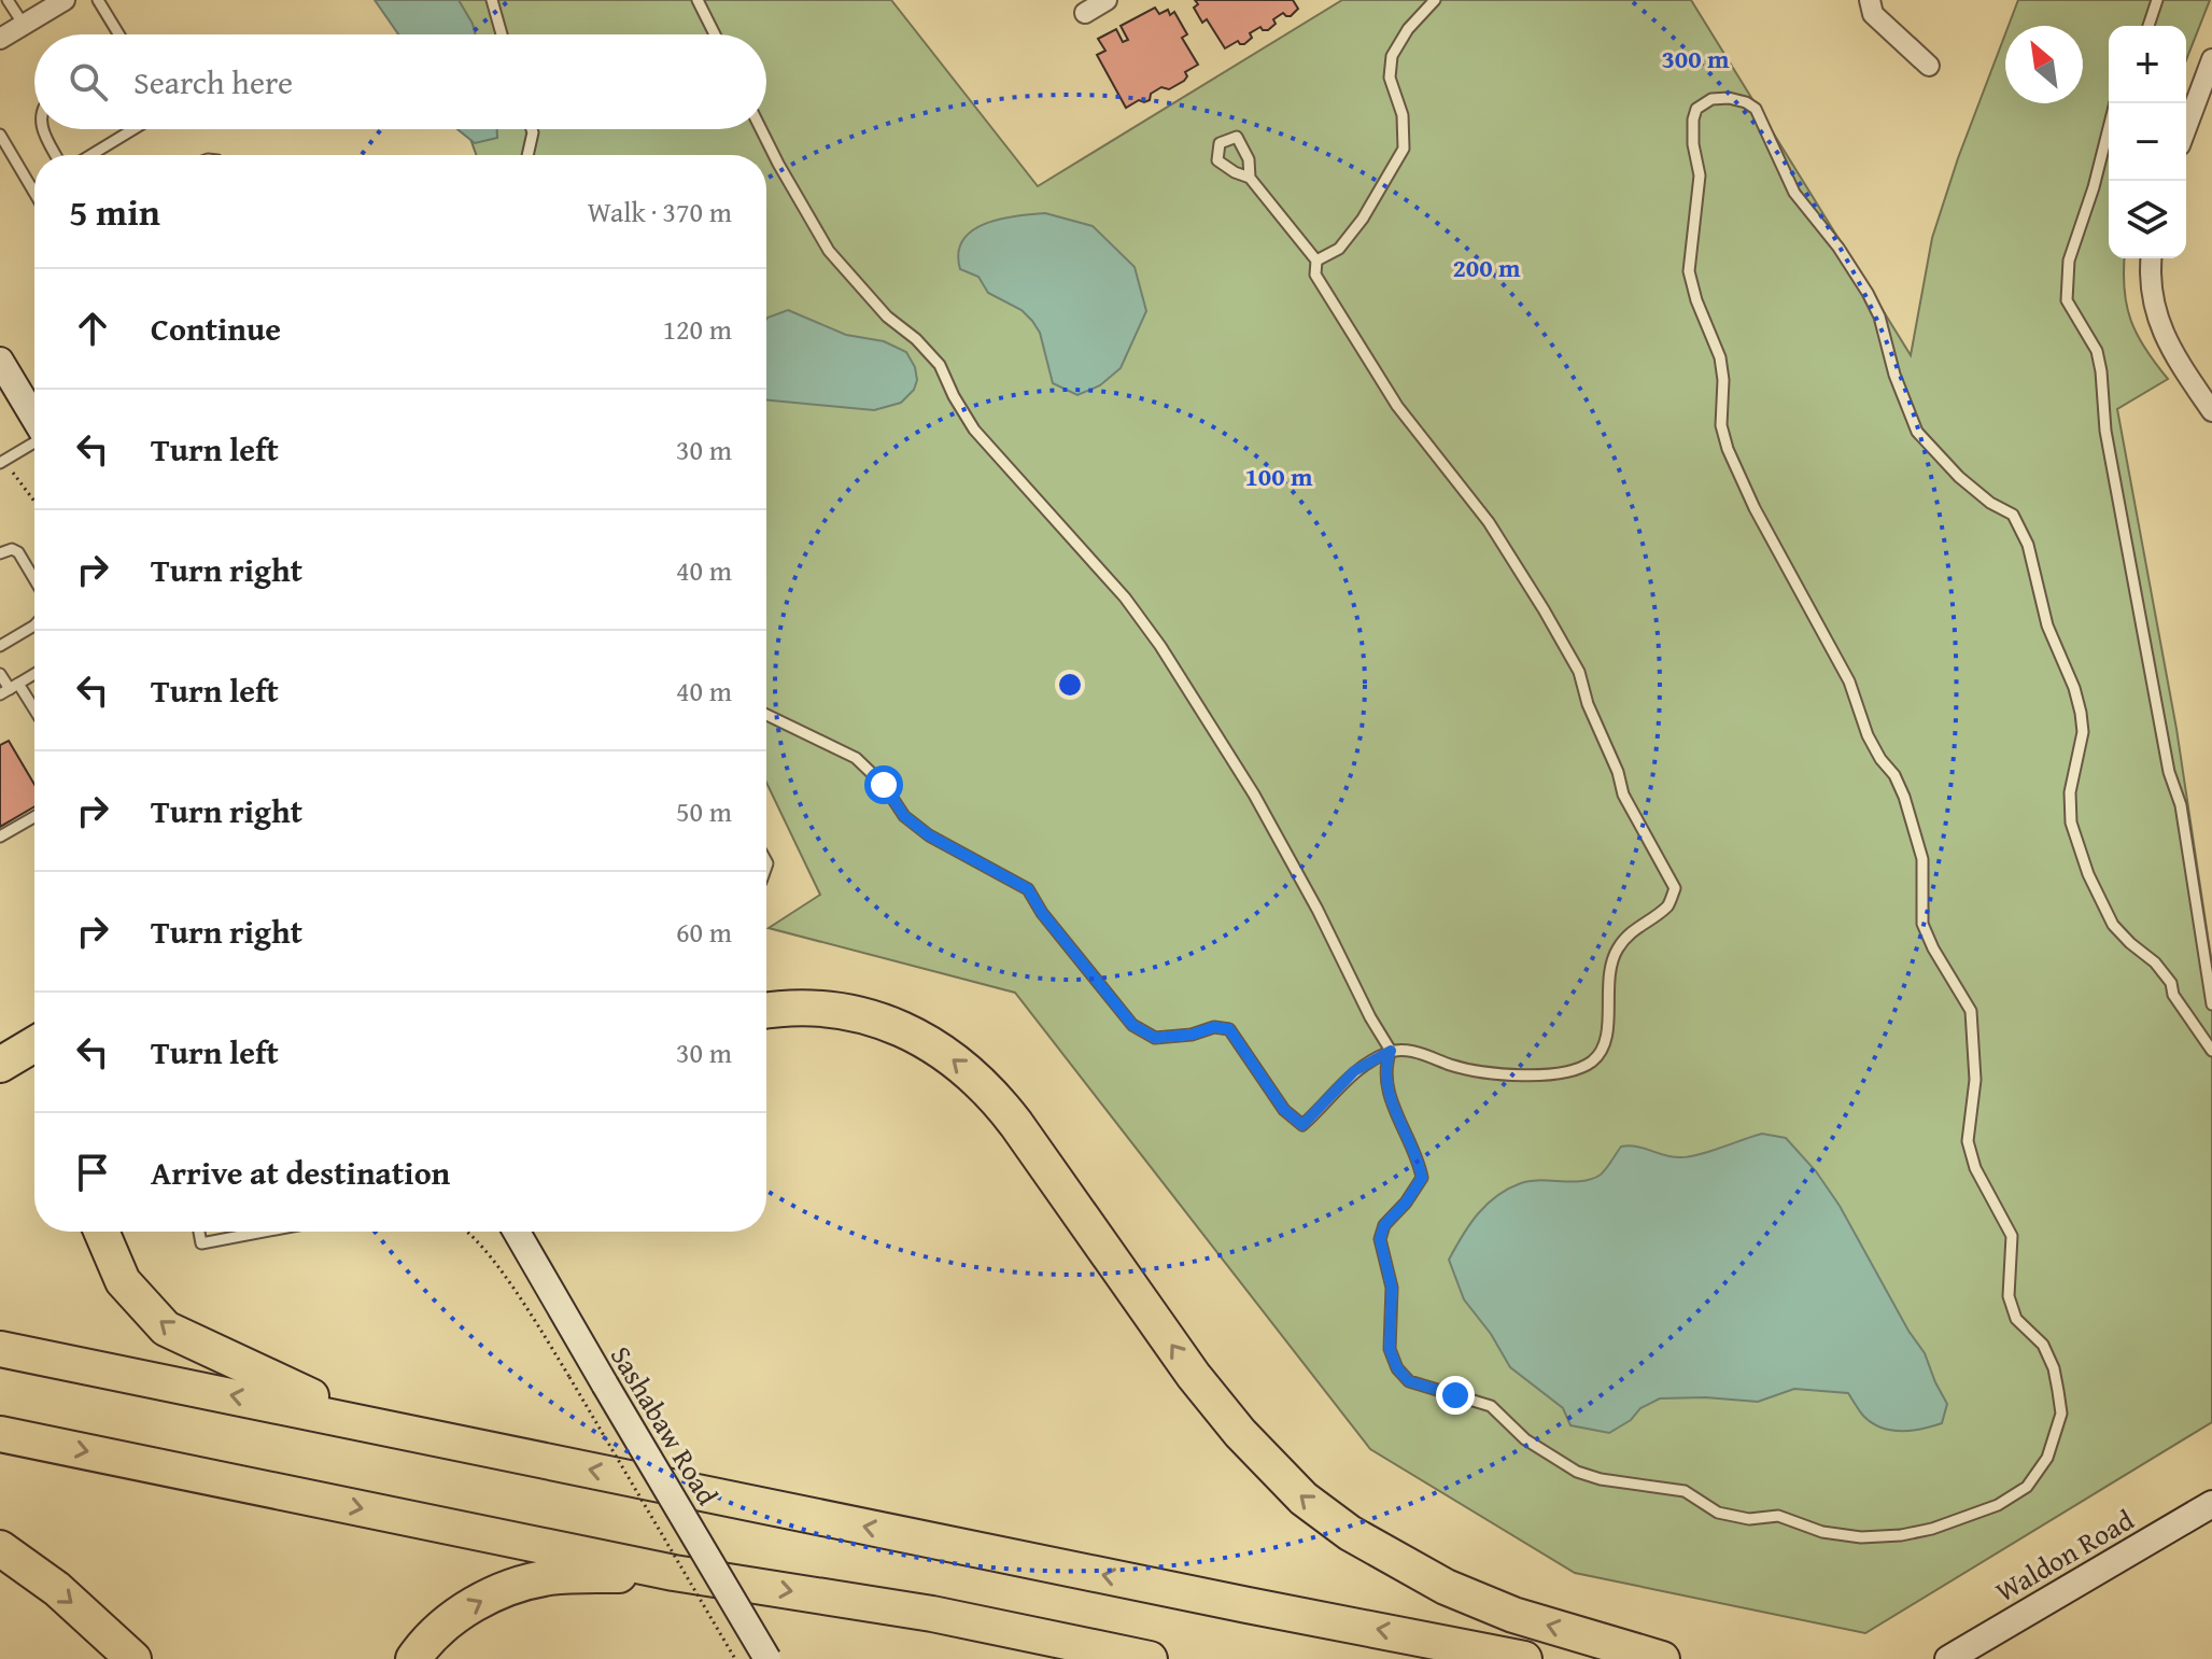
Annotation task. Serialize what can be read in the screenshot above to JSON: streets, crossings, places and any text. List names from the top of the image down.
{
  "streets": {
    "main road": ["Sashabaw Road", "Waldon Road"]
  },
  "north": "top left",
  "page": {
    "map_buttons": ["+", "−"],
    "search": "Search here",
    "heading": ["5 min", "Walk · 370 m"],
    "list": [
      ["Continue", "120 m"],
      ["Turn left", "30 m"],
      ["Turn right", "40 m"],
      ["Turn left", "40 m"],
      ["Turn right", "50 m"],
      ["Turn right", "60 m"],
      ["Turn left", "30 m"],
      "Arrive at destination"
    ]
  },
  "rings": ["300 m", "200 m", "100 m"]
}
